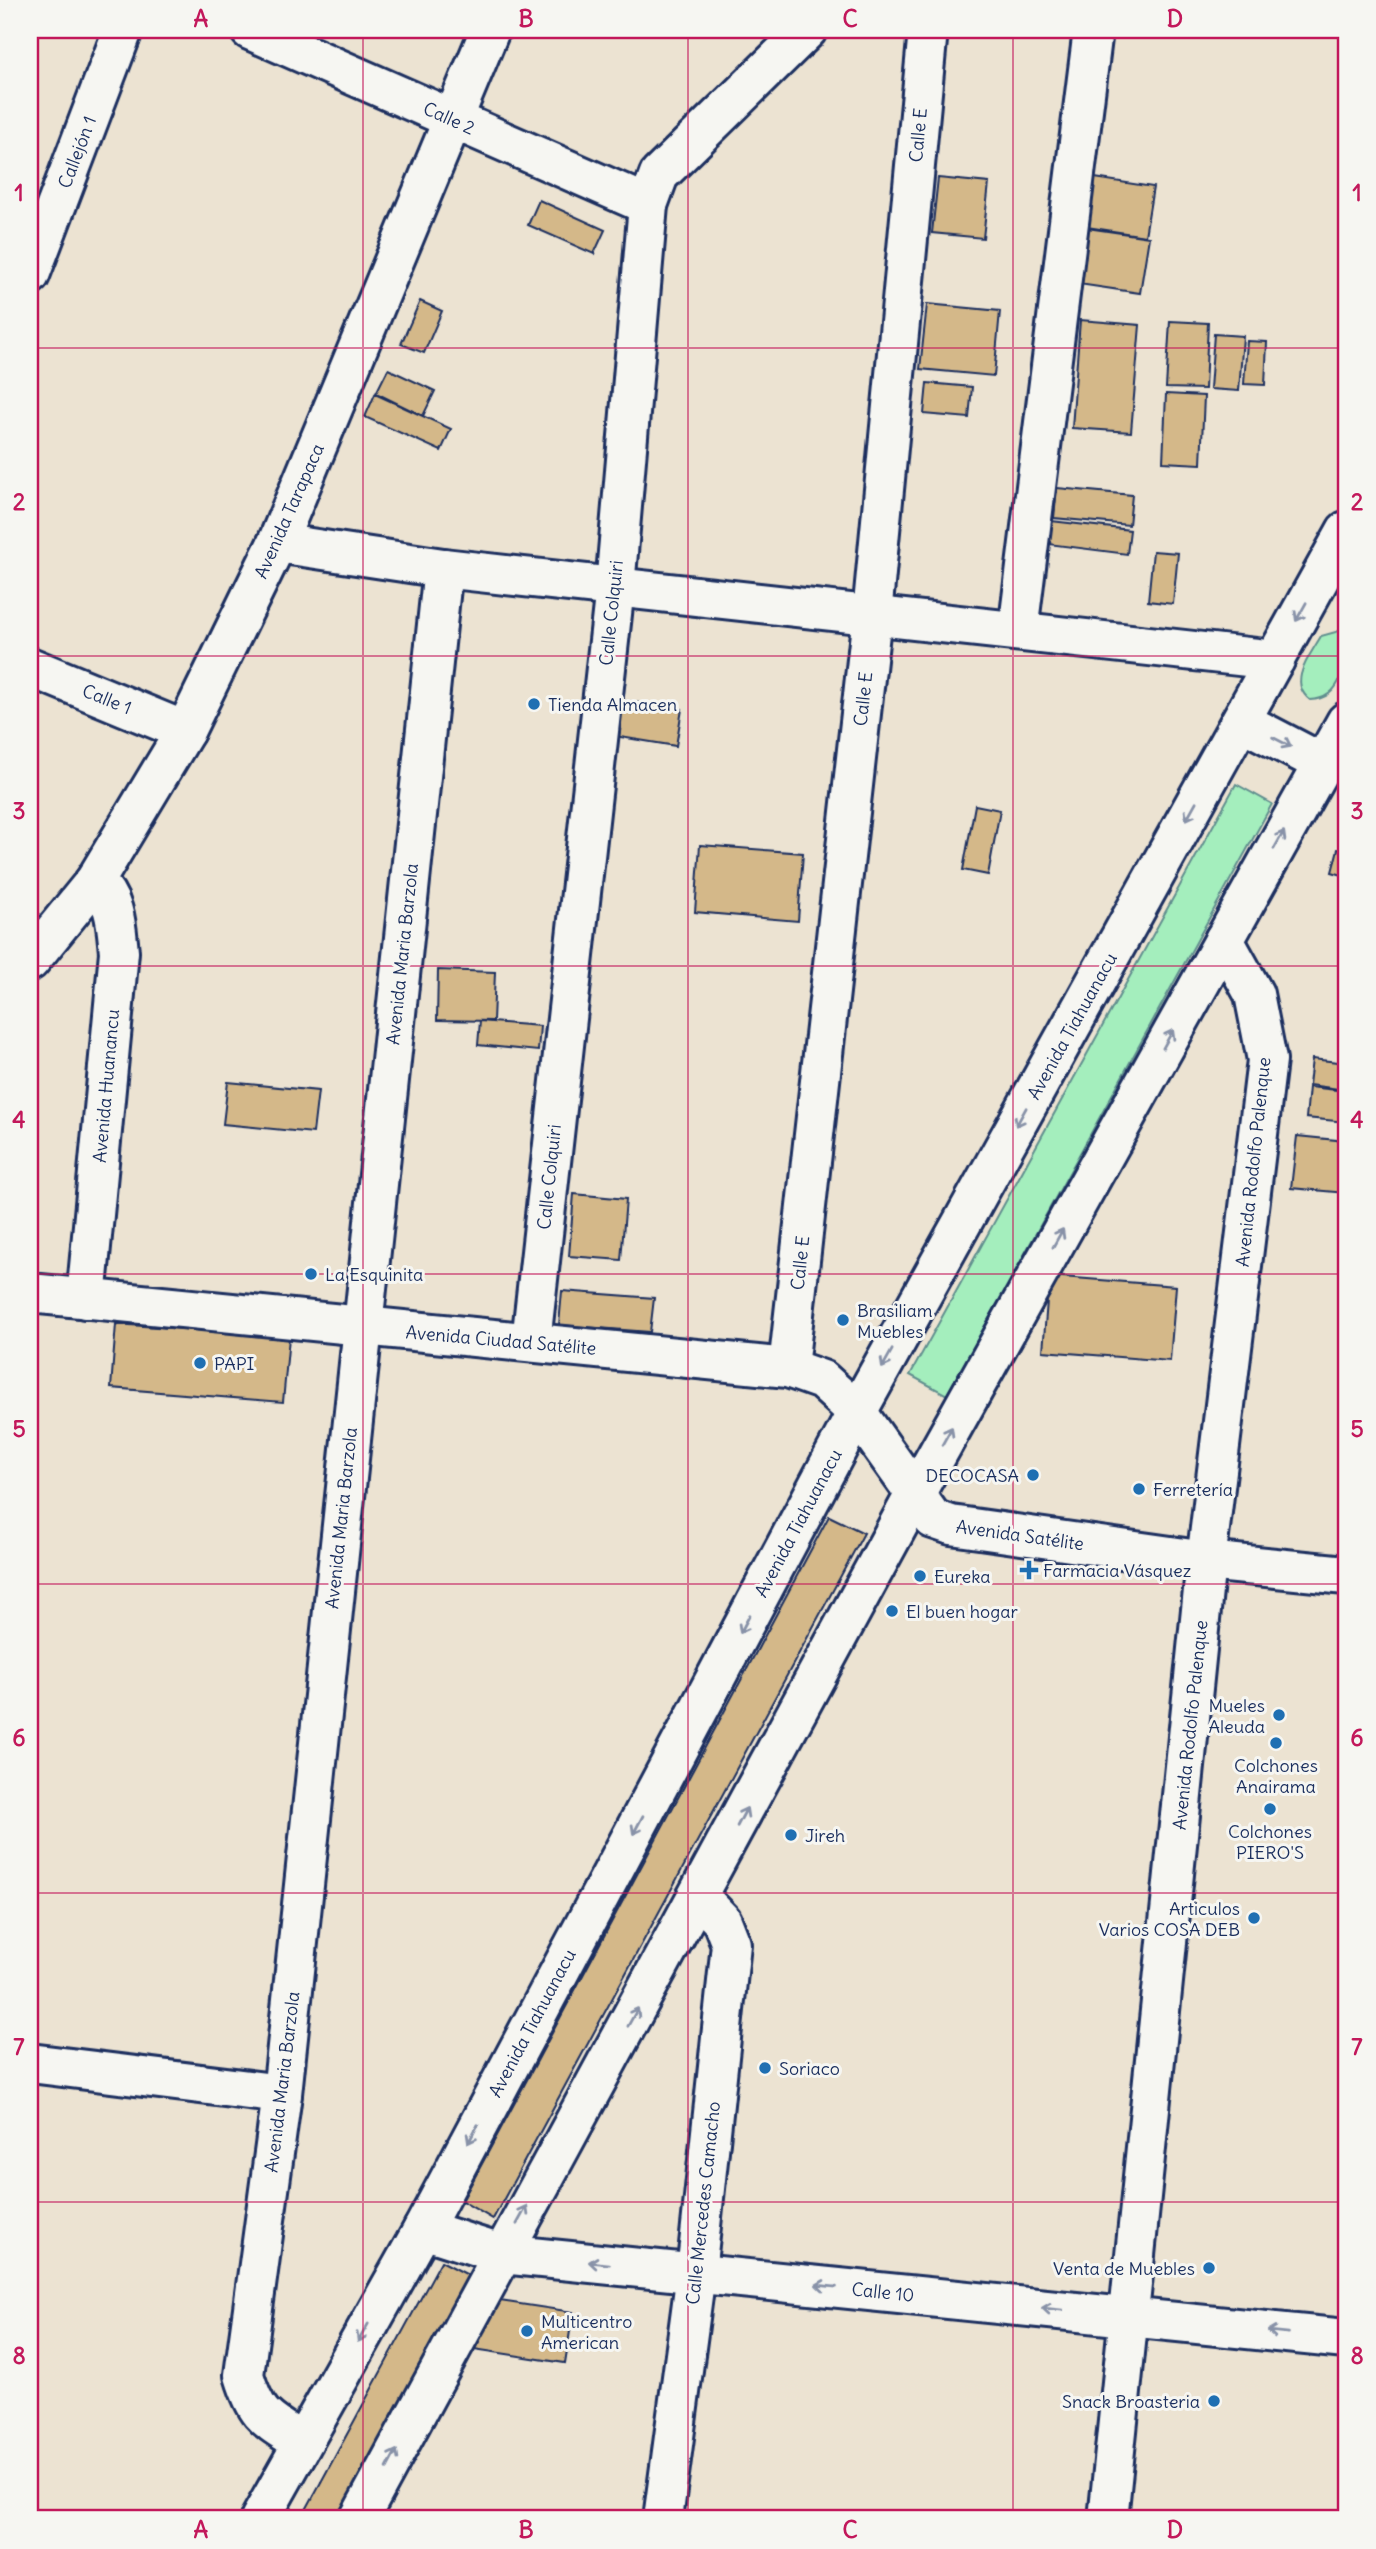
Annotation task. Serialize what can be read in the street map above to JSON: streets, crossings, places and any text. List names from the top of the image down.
{
  "streets": {
    "street": [
      "Calle 2",
      "Calle E",
      "Callejón 1",
      "Avenida Tarapaca",
      "Calle Colquiri",
      "Calle 1",
      "Avenida Maria Barzola",
      "Avenida Tiahuanacu",
      "Avenida Huanancu",
      "Avenida Rodolfo Palenque",
      "Avenida Ciudad Satélite",
      "Avenida Satélite",
      "Calle Mercedes Camacho",
      "Calle 10"
    ]
  },
  "crossings": [
    ["Calle 2", "Avenida Tarapaca"],
    ["Calle 2", "Calle Colquiri"],
    ["Calle E", "Avenida Ciudad Satélite"],
    ["Avenida Tarapaca", "Calle 1"],
    ["Avenida Tarapaca", "Avenida Huanancu"],
    ["Calle Colquiri", "Avenida Ciudad Satélite"],
    ["Avenida Maria Barzola", "Avenida Tiahuanacu"],
    ["Avenida Maria Barzola", "Avenida Ciudad Satélite"],
    ["Avenida Tiahuanacu", "Avenida Ciudad Satélite"],
    ["Avenida Tiahuanacu", "Calle 10"],
    ["Avenida Huanancu", "Avenida Ciudad Satélite"],
    ["Avenida Rodolfo Palenque", "Avenida Satélite"],
    ["Avenida Rodolfo Palenque", "Calle 10"],
    ["Avenida Ciudad Satélite", "Avenida Satélite"],
    ["Calle Mercedes Camacho", "Calle 10"]
  ],
  "one_way": ["Calle 10"],
  "places": {
    "other": [
      "Tienda Almacen",
      "La Esquinita",
      "Brasiliam Muebles",
      "PAPI",
      "DECOCASA",
      "Ferretería",
      "Eureka",
      "El buen hogar",
      "Mueles Aleuda",
      "Colchones Anairama",
      "Colchones PIERO'S",
      "Jireh",
      "Articulos Varios COSA DEB",
      "Soriaco",
      "Venta de Muebles",
      "Multicentro American",
      "Snack Broasteria"
    ],
    "health": ["Farmacia Vásquez"]
  },
  "grid": {
    "columns": [
      "A",
      "B",
      "C",
      "D"
    ],
    "rows": [
      "1",
      "2",
      "3",
      "4",
      "5",
      "6",
      "7",
      "8"
    ]
  }
}
